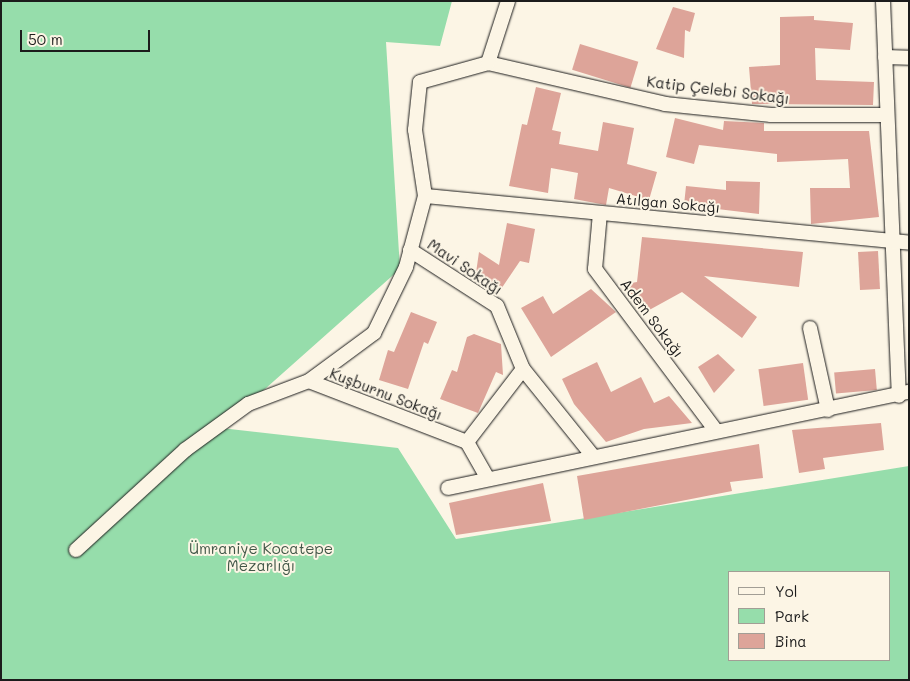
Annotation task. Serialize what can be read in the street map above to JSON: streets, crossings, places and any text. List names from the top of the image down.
{
  "streets": {
    "street": [
      "Katip Çelebi Sokağı",
      "Atılgan Sokağı",
      "Mavi Sokağı",
      "Adem Sokağı",
      "Kuşburnu Sokağı"
    ]
  },
  "crossings": [
    ["Katip Çelebi Sokağı", "Kuşburnu Sokağı"],
    ["Atılgan Sokağı", "Adem Sokağı"],
    ["Atılgan Sokağı", "Kuşburnu Sokağı"],
    ["Mavi Sokağı", "Kuşburnu Sokağı"]
  ],
  "parks": ["Ümraniye Kocatepe Mezarlığı"],
  "legend": ["Yol", "Park", "Bina"],
  "scale_bar": "50 m"
}
